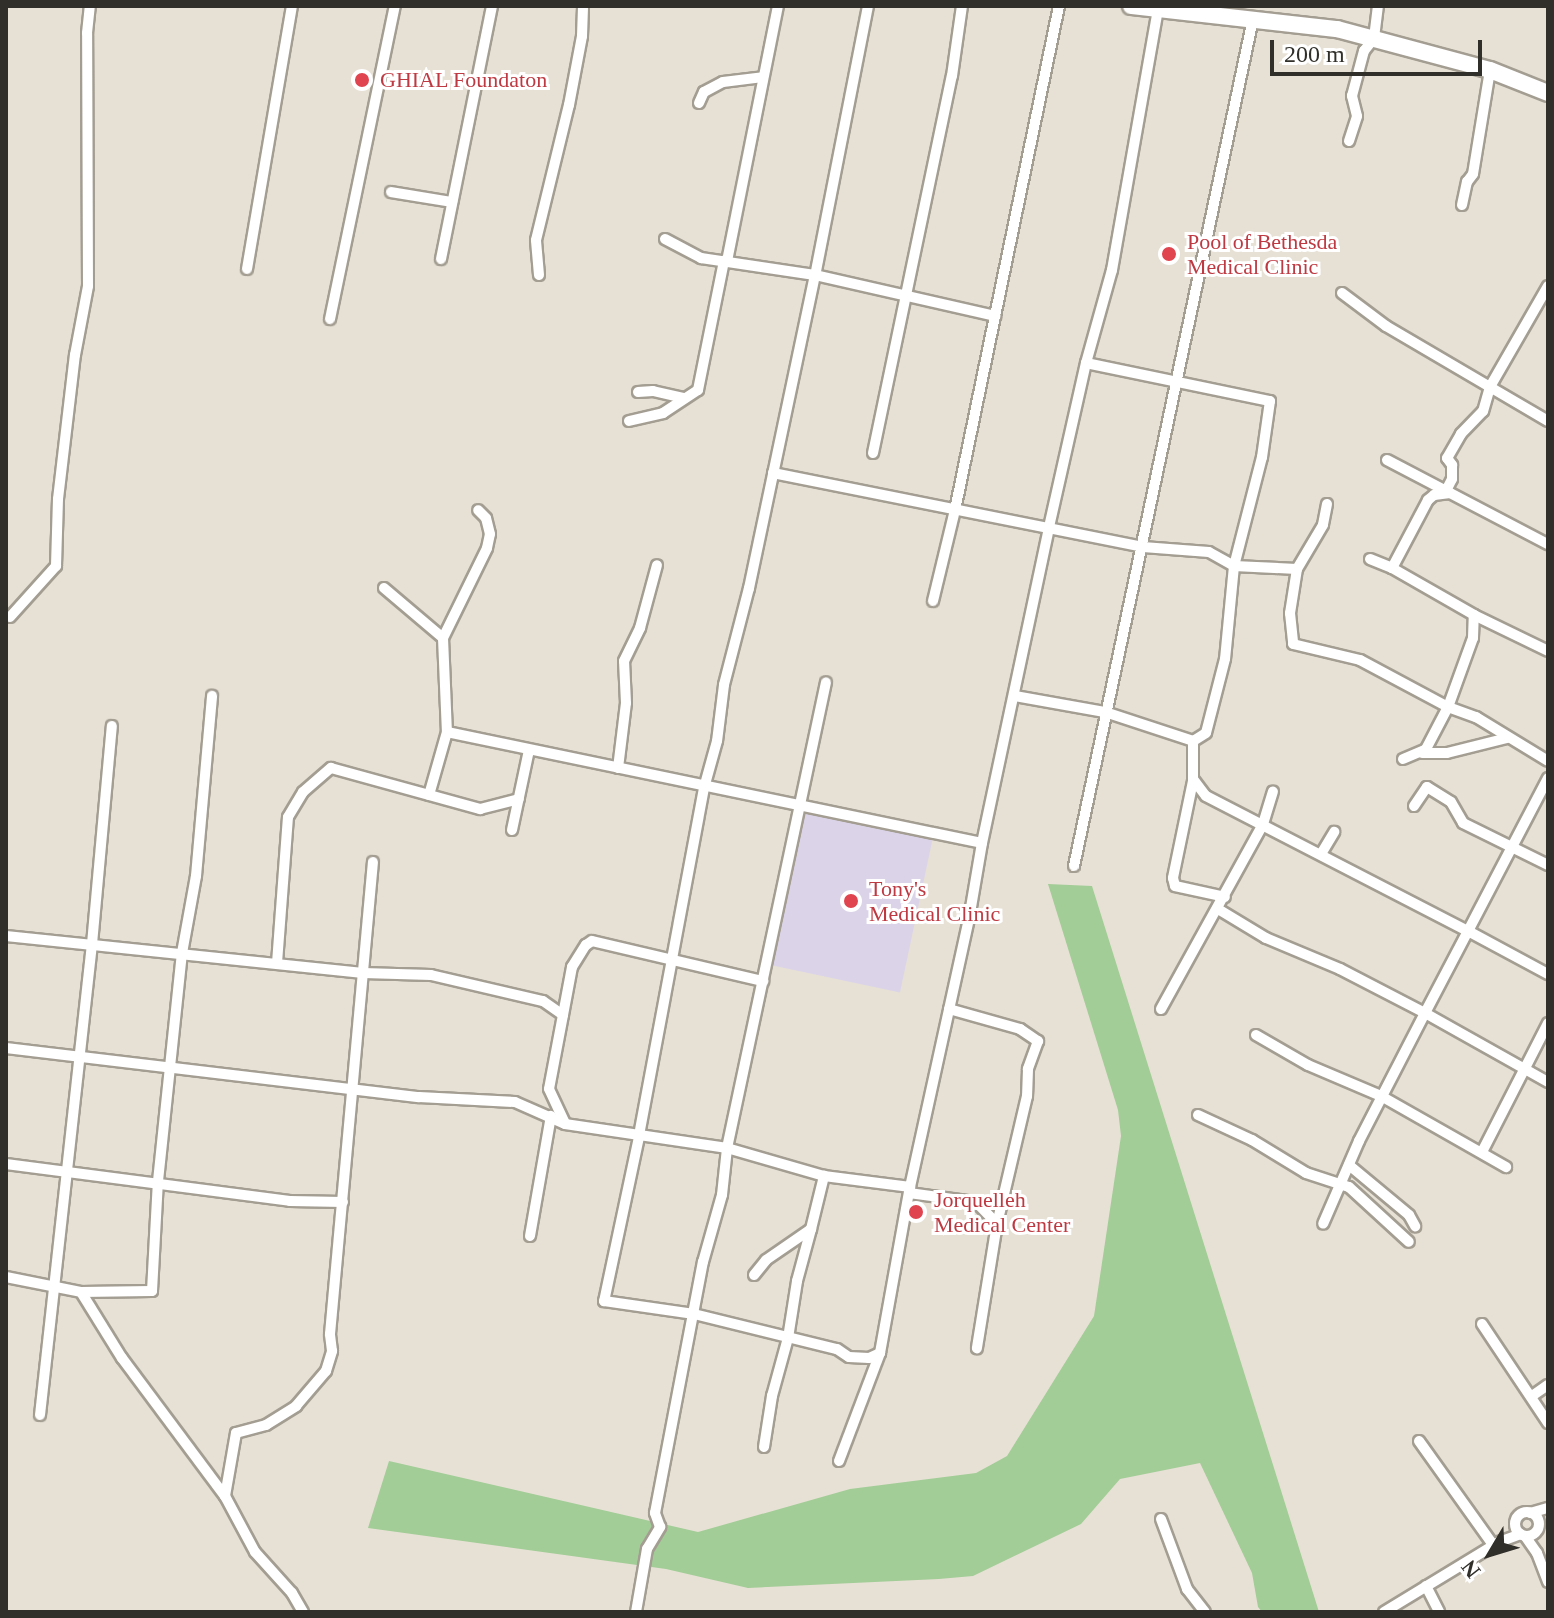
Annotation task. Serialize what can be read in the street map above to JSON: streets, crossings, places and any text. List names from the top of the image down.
{
  "places": [
    "GHIAL Foundaton",
    "Pool of Bethesda Medical Clinic",
    "Tony's Medical Clinic",
    "Jorquelleh Medical Center"
  ],
  "scale_bar": "200 m",
  "north": "bottom left"
}
